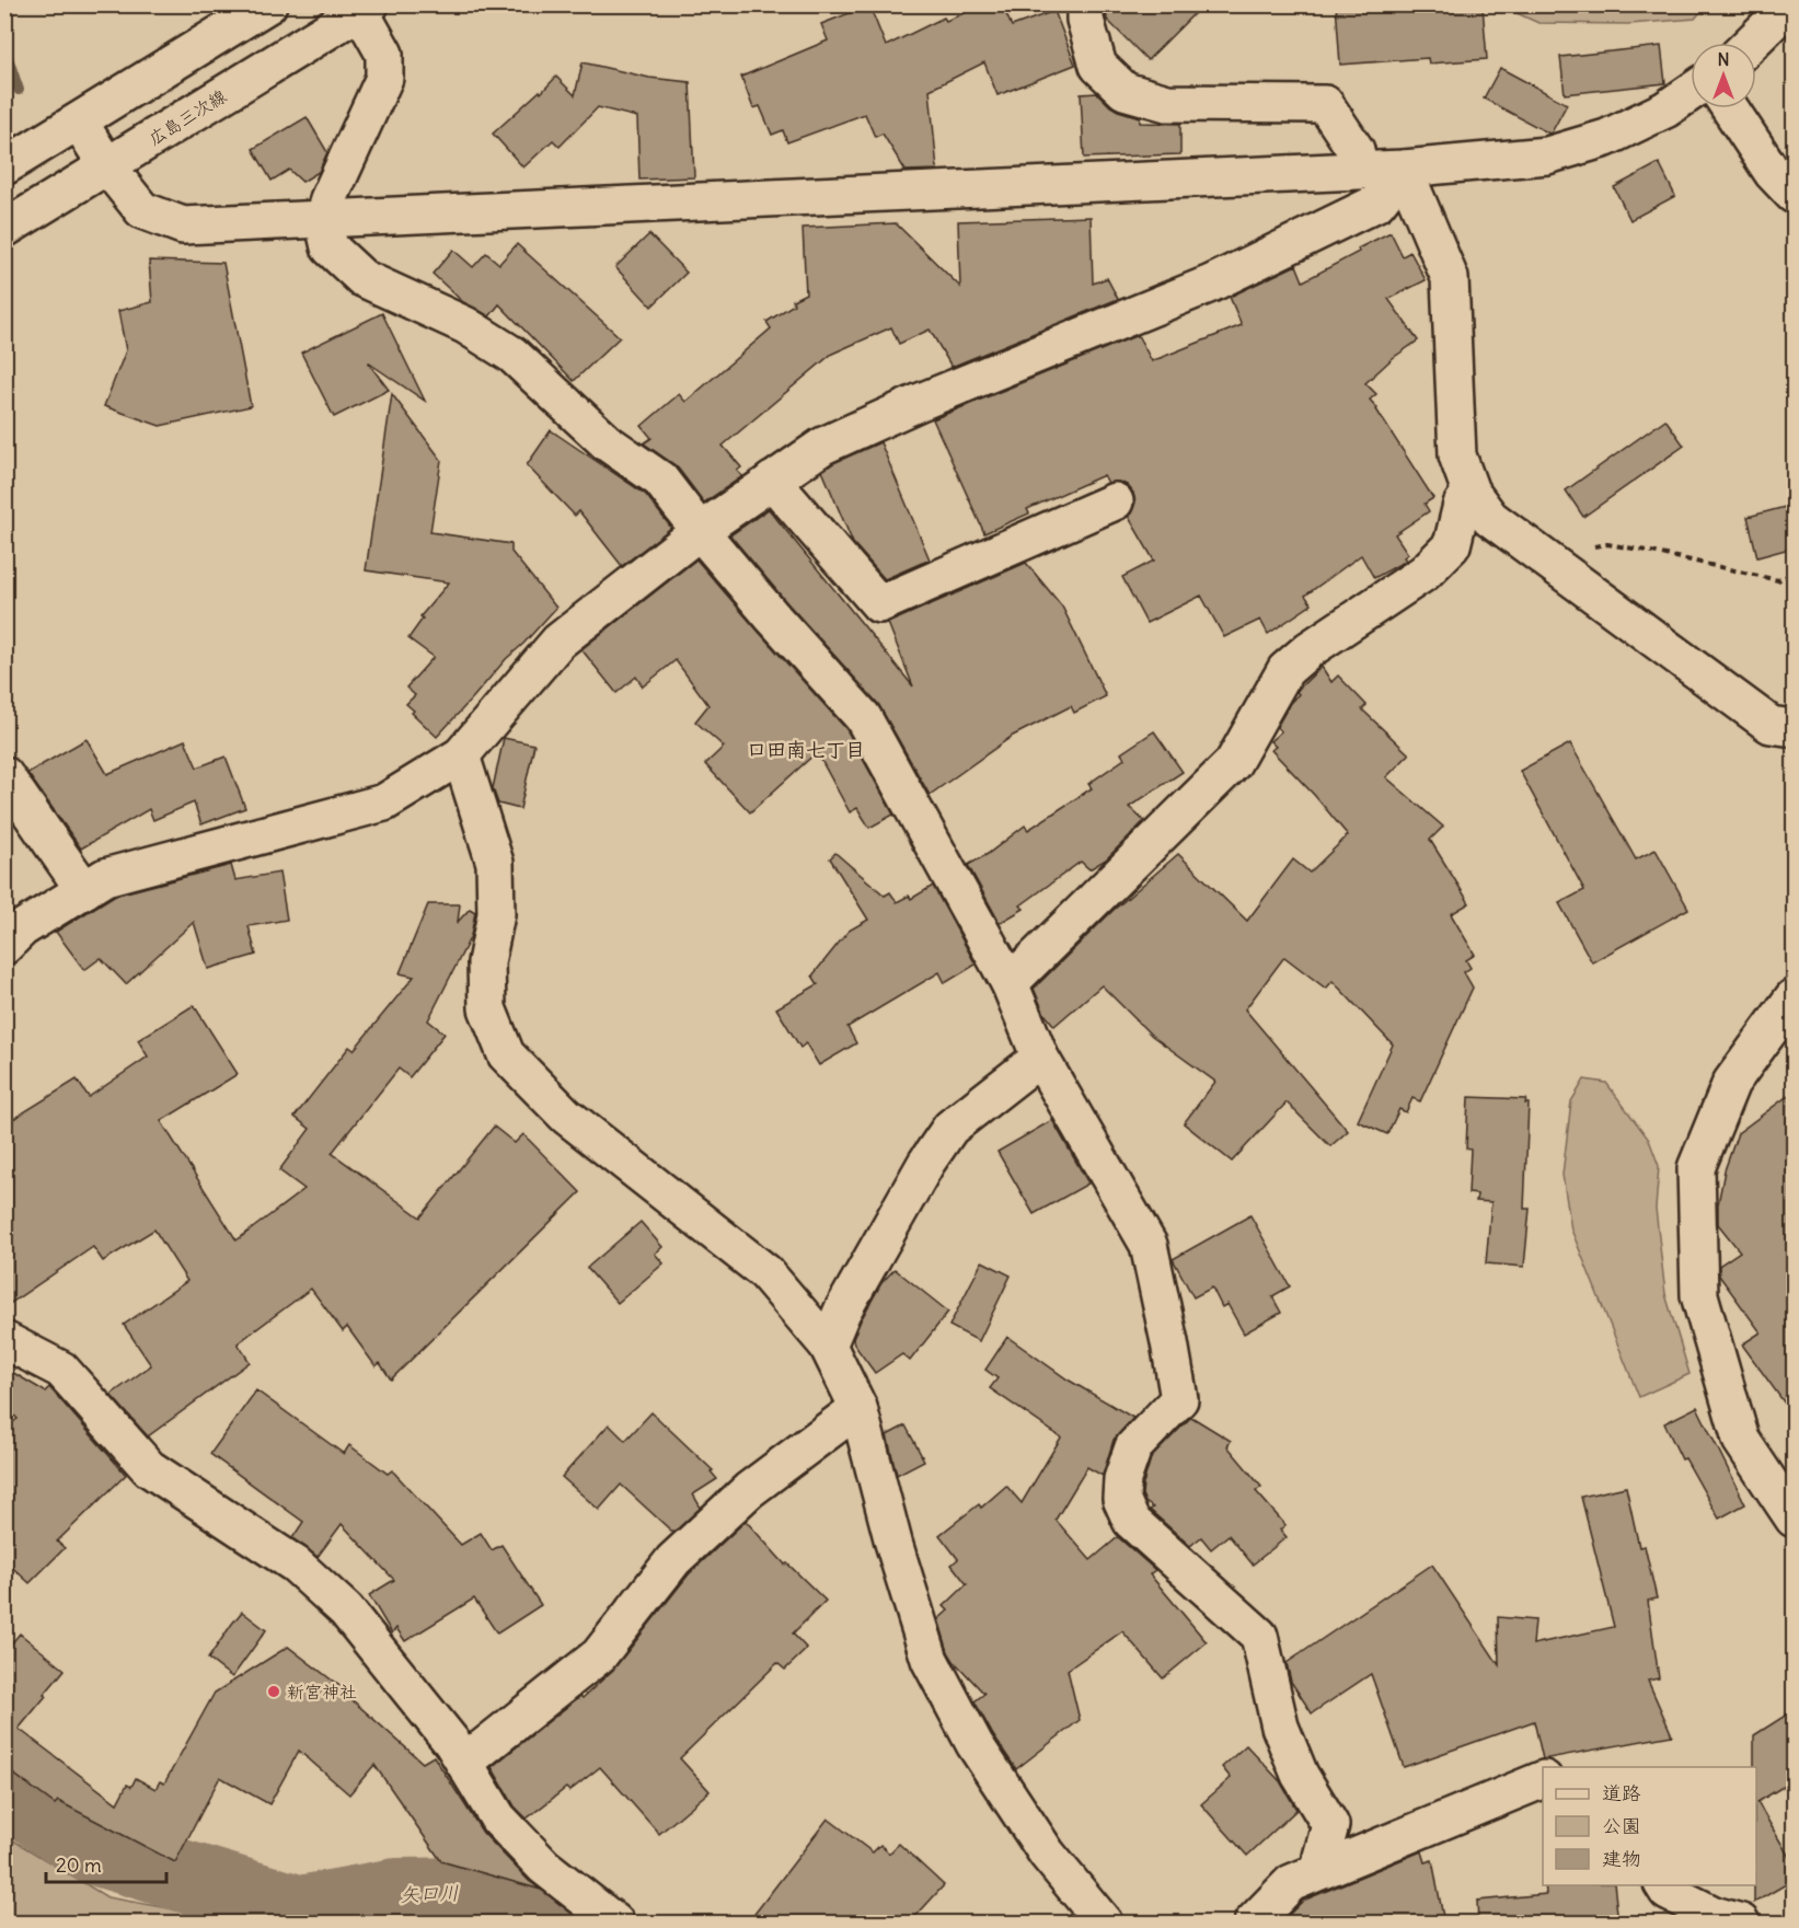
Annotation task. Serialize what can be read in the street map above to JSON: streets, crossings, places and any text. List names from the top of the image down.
{
  "streets": {
    "street": ["広島三次線"]
  },
  "districts": ["口田南七丁目"],
  "water": ["矢口川"],
  "places": ["新宮神社"],
  "legend": ["道路", "公園", "建物"],
  "scale_bar": "20 m",
  "north": "top"
}
